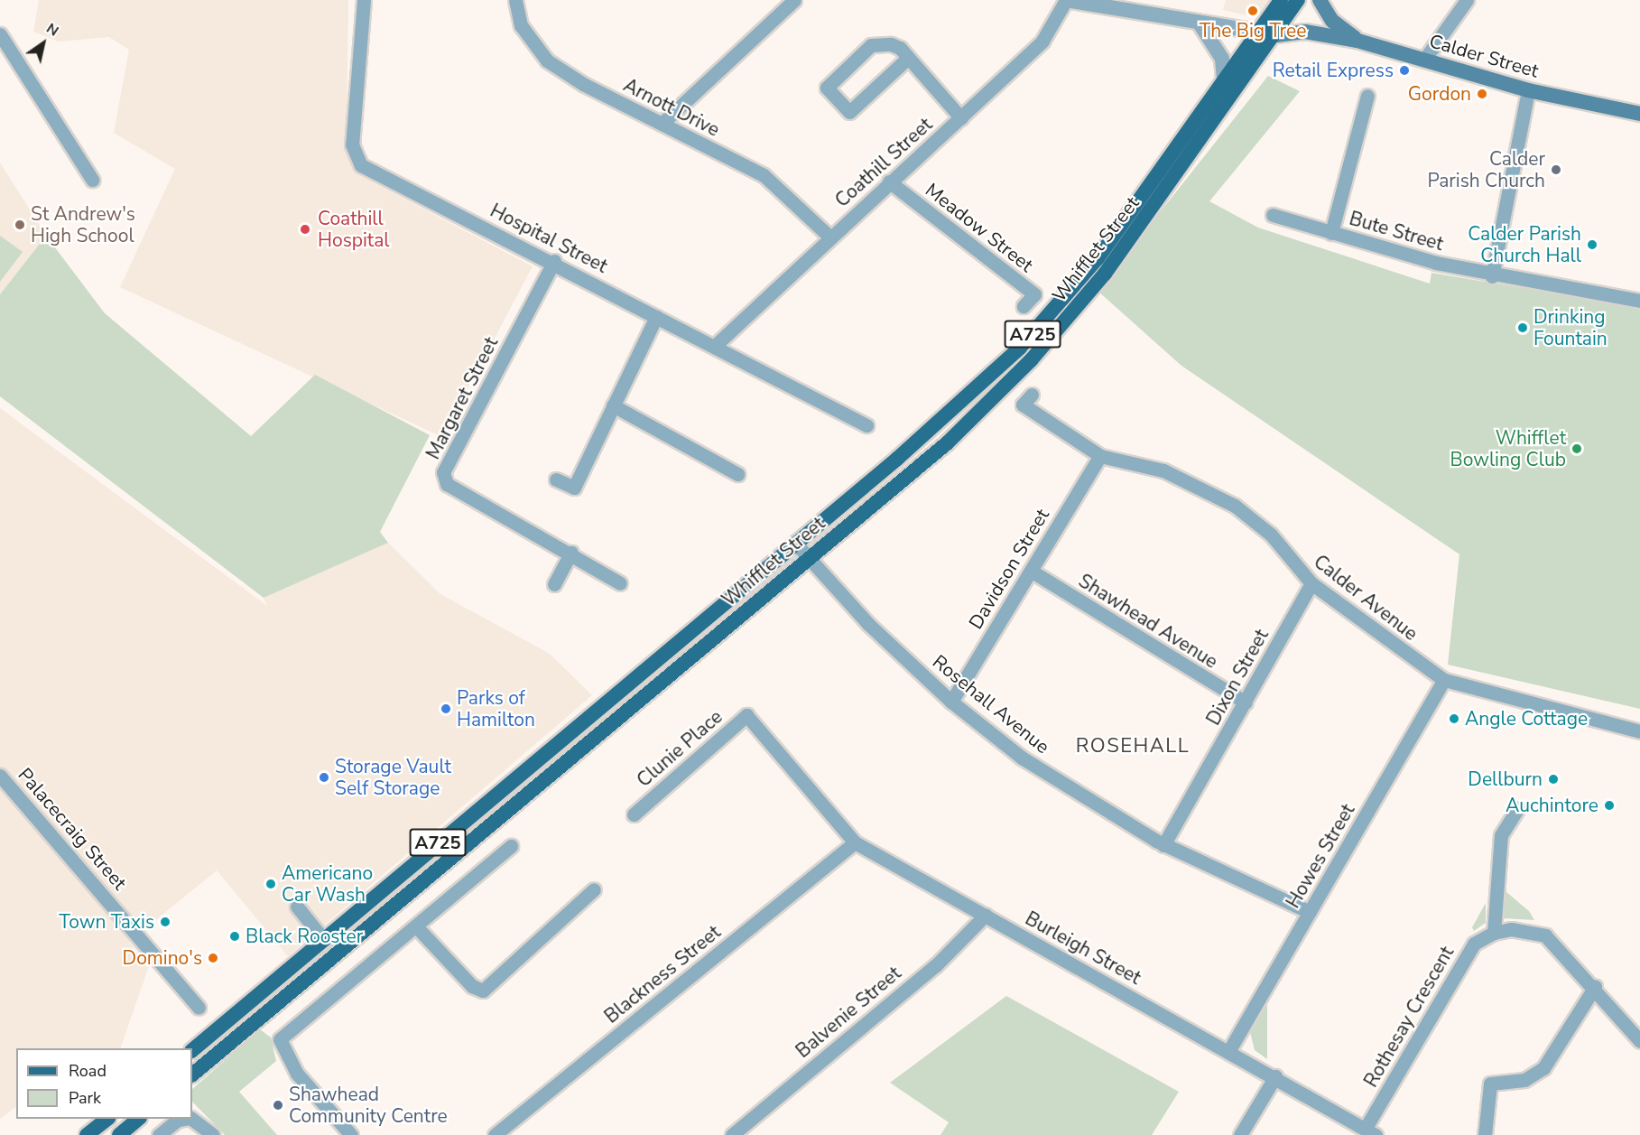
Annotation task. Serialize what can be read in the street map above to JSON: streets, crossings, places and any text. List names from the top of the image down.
{
  "streets": {
    "main road": ["Calder Street", "Whifflet Street", "A725"],
    "street": [
      "Arnott Drive",
      "Coathill Street",
      "Meadow Street",
      "Bute Street",
      "Hospital Street",
      "Margaret Street",
      "Davidson Street",
      "Calder Avenue",
      "Shawhead Avenue",
      "Dixon Street",
      "Rosehall Avenue",
      "Clunie Place",
      "Palacecraig Street",
      "Howes Street",
      "Burleigh Street",
      "Blackness Street",
      "Balvenie Street",
      "Rothesay Crescent"
    ]
  },
  "crossings": [
    ["Calder Street", "Whifflet Street"],
    ["Arnott Drive", "Coathill Street"],
    ["Coathill Street", "Meadow Street"],
    ["Coathill Street", "Hospital Street"],
    ["Hospital Street", "Margaret Street"],
    ["Whifflet Street", "Rosehall Avenue"],
    ["Davidson Street", "Calder Avenue"],
    ["Davidson Street", "Shawhead Avenue"],
    ["Davidson Street", "Rosehall Avenue"],
    ["Calder Avenue", "Dixon Street"],
    ["Calder Avenue", "Howes Street"],
    ["Shawhead Avenue", "Dixon Street"],
    ["Dixon Street", "Rosehall Avenue"],
    ["Rosehall Avenue", "Howes Street"],
    ["Clunie Place", "Burleigh Street"],
    ["Howes Street", "Burleigh Street"],
    ["Burleigh Street", "Blackness Street"],
    ["Burleigh Street", "Balvenie Street"],
    ["Burleigh Street", "Rothesay Crescent"]
  ],
  "districts": ["ROSEHALL"],
  "places": [
    "The Big Tree",
    "Retail Express",
    "Gordon",
    "Calder Parish Church",
    "St Andrew's High School",
    "Coathill Hospital",
    "Calder Parish Church Hall",
    "Drinking Fountain",
    "Whifflet Bowling Club",
    "Parks of Hamilton",
    "Angle Cottage",
    "Storage Vault Self Storage",
    "Dellburn",
    "Auchintore",
    "Americano Car Wash",
    "Town Taxis",
    "Black Rooster",
    "Domino's",
    "Shawhead Community Centre"
  ],
  "legend": ["Road", "Park"],
  "north": "top right"
}
